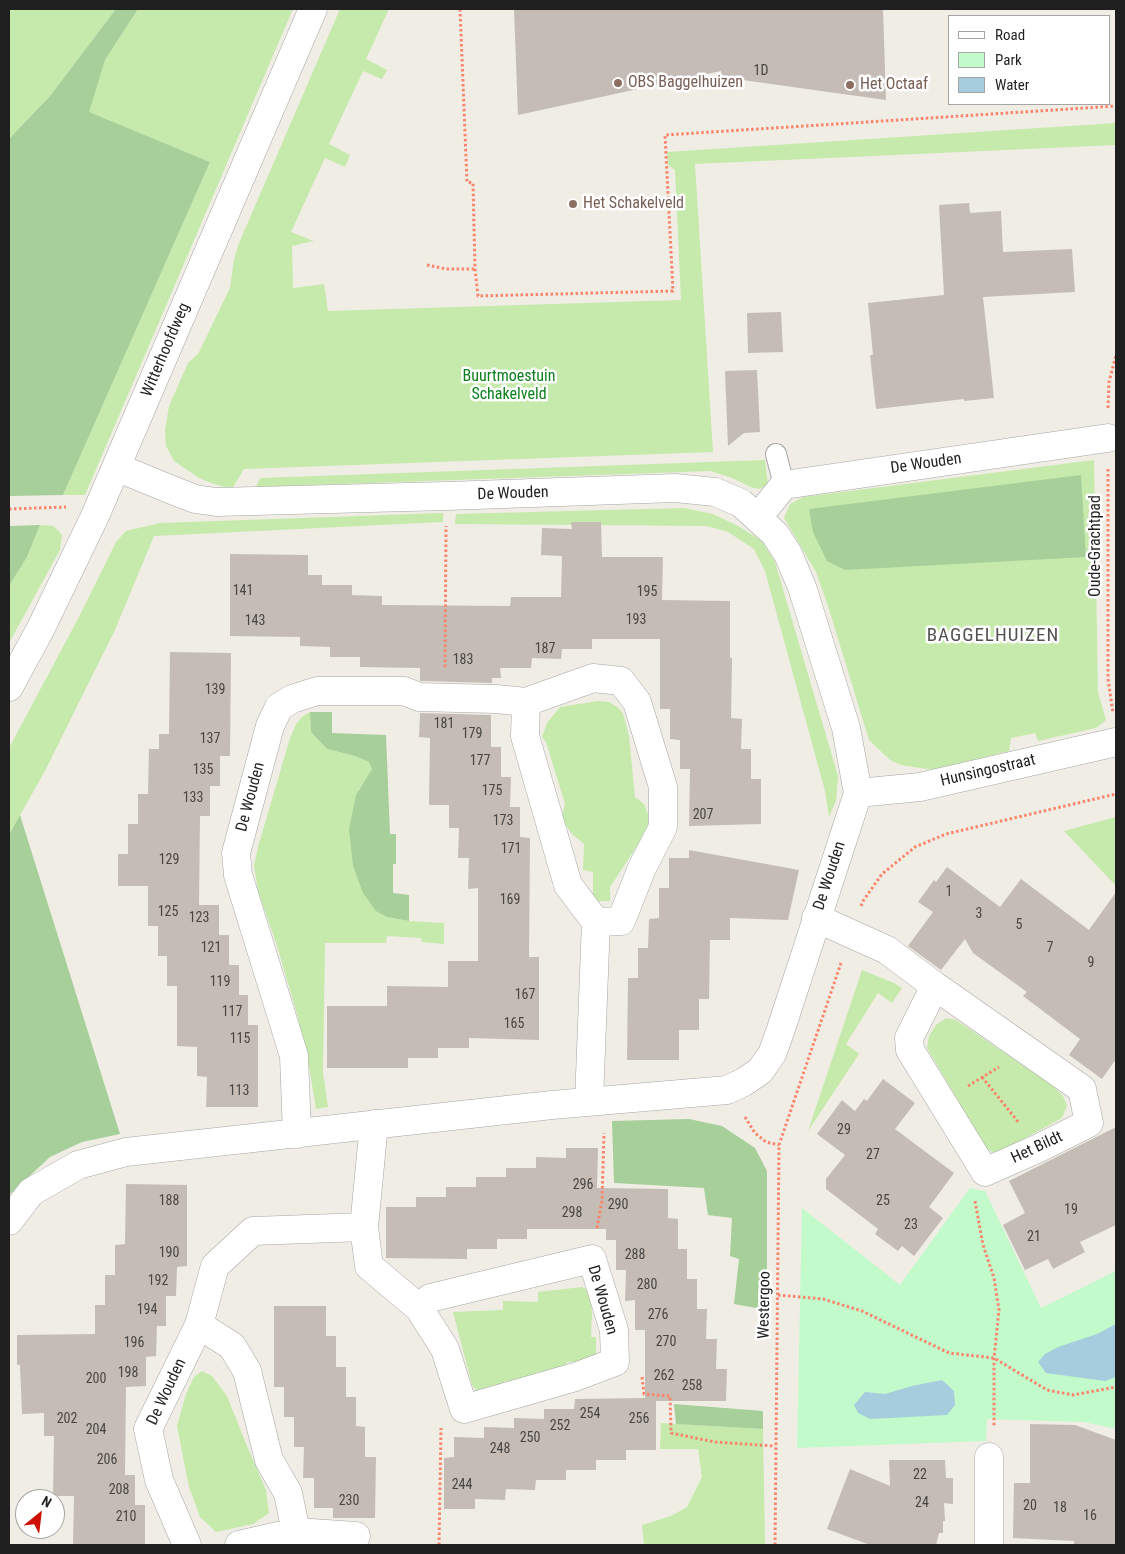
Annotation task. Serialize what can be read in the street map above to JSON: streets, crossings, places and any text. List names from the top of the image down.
{
  "streets": {
    "street": [
      "Witterhoofdweg",
      "De Wouden",
      "Hunsingostraat",
      "Het Bildt"
    ],
    "path": ["Oude-Grachtpad", "Westergoo"]
  },
  "crossings": [
    ["Witterhoofdweg", "De Wouden"],
    ["De Wouden", "Oude-Grachtpad"],
    ["De Wouden", "Hunsingostraat"],
    ["De Wouden", "Het Bildt"],
    ["De Wouden", "Westergoo"],
    ["Oude-Grachtpad", "Hunsingostraat"]
  ],
  "districts": ["BAGGELHUIZEN"],
  "parks": ["Buurtmoestuin Schakelveld"],
  "places": ["OBS Baggelhuizen", "Het Octaaf", "Het Schakelveld"],
  "house_numbers": [
    "1D",
    "141",
    "195",
    "193",
    "143",
    "187",
    "183",
    "139",
    "181",
    "179",
    "137",
    "177",
    "135",
    "175",
    "133",
    "207",
    "173",
    "171",
    "129",
    "1",
    "169",
    "125",
    "3",
    "123",
    "5",
    "121",
    "7",
    "9",
    "119",
    "167",
    "117",
    "165",
    "115",
    "113",
    "29",
    "27",
    "296",
    "188",
    "25",
    "290",
    "19",
    "298",
    "23",
    "21",
    "190",
    "288",
    "192",
    "280",
    "194",
    "276",
    "270",
    "196",
    "198",
    "262",
    "200",
    "258",
    "254",
    "202",
    "256",
    "252",
    "204",
    "250",
    "248",
    "206",
    "22",
    "244",
    "208",
    "230",
    "24",
    "20",
    "18",
    "16",
    "210"
  ],
  "legend": ["Road", "Park", "Water"],
  "north": "top right"
}
